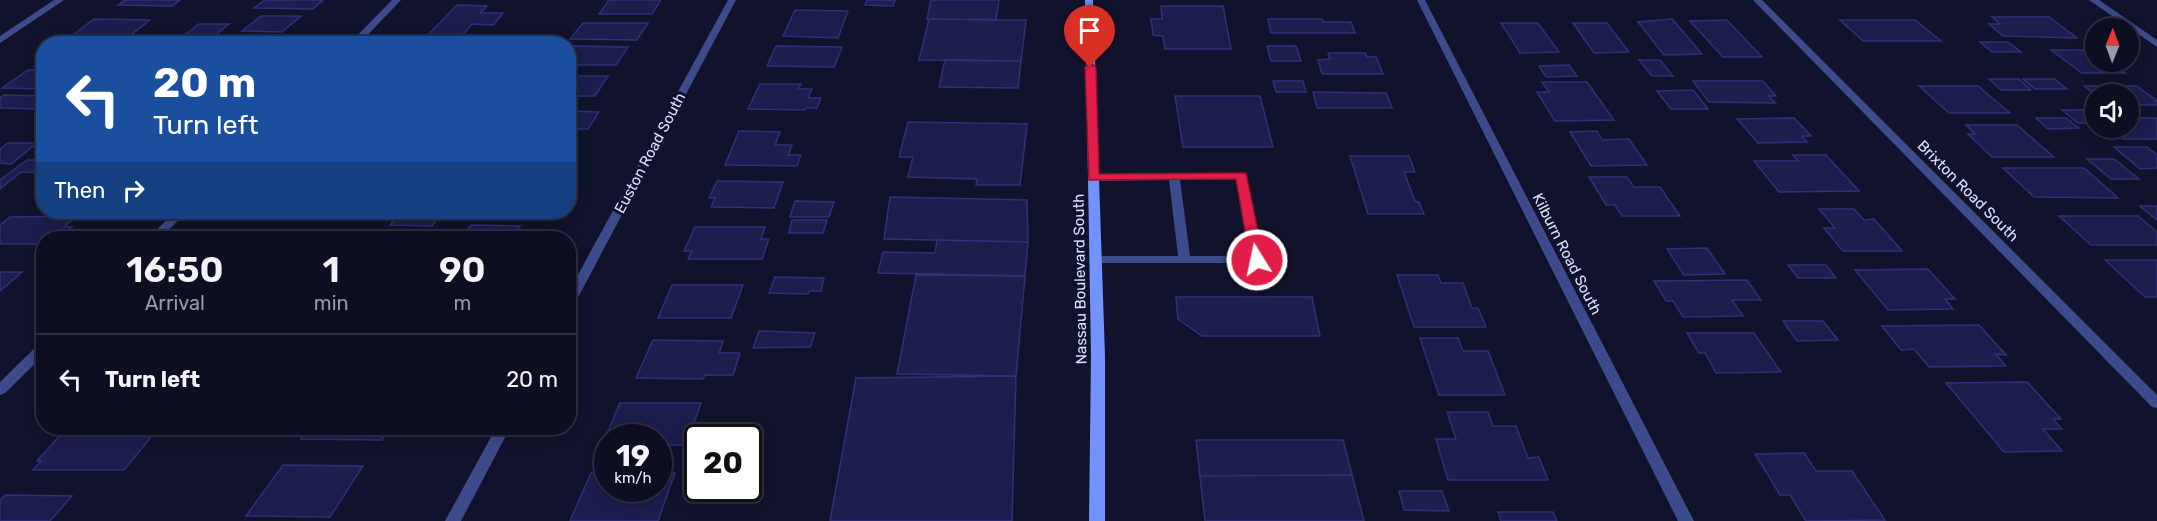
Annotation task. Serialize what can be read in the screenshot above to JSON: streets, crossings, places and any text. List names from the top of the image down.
{
  "streets": {
    "main road": ["Nassau Boulevard South"],
    "street": ["Euston Road South", "Brixton Road South", "Kilburn Road South"]
  },
  "north": "top",
  "page": {
    "turn": ["20 m", "Turn left"],
    "then": "Then",
    "eta": [
      "16:50",
      "Arrival",
      "1",
      "min",
      "90",
      "m"
    ],
    "list": [
      {
        "name": "Turn left",
        "value": "20 m"
      }
    ],
    "speed": "19 km/h",
    "limit": "20"
  }
}
